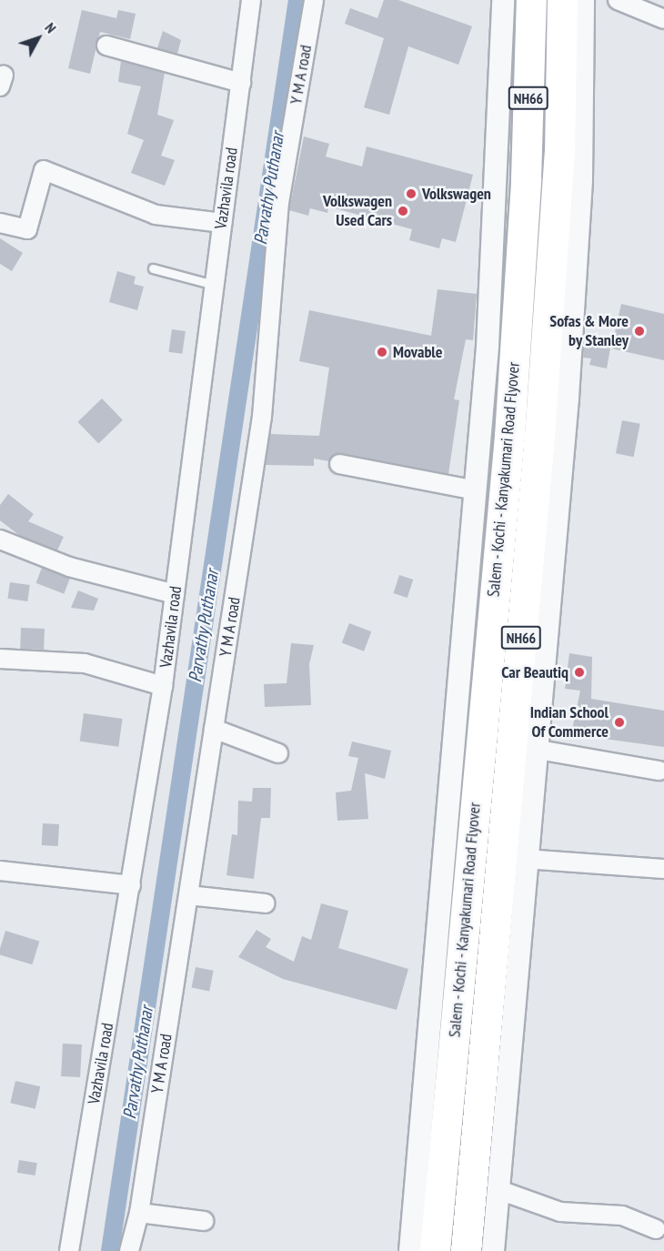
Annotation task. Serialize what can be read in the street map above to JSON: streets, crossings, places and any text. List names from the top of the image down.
{
  "streets": {
    "highway": ["NH66", "Salem - Kochi - Kanyakumari Road Flyover"],
    "street": ["Y M A road", "Vazhavila road"]
  },
  "water": ["Parvathy Puthanar"],
  "places": [
    "Volkswagen",
    "Volkswagen Used Cars",
    "Sofas & More by Stanley",
    "Movable",
    "Car Beautiq",
    "Indian School Of Commerce"
  ],
  "north": "top right"
}
